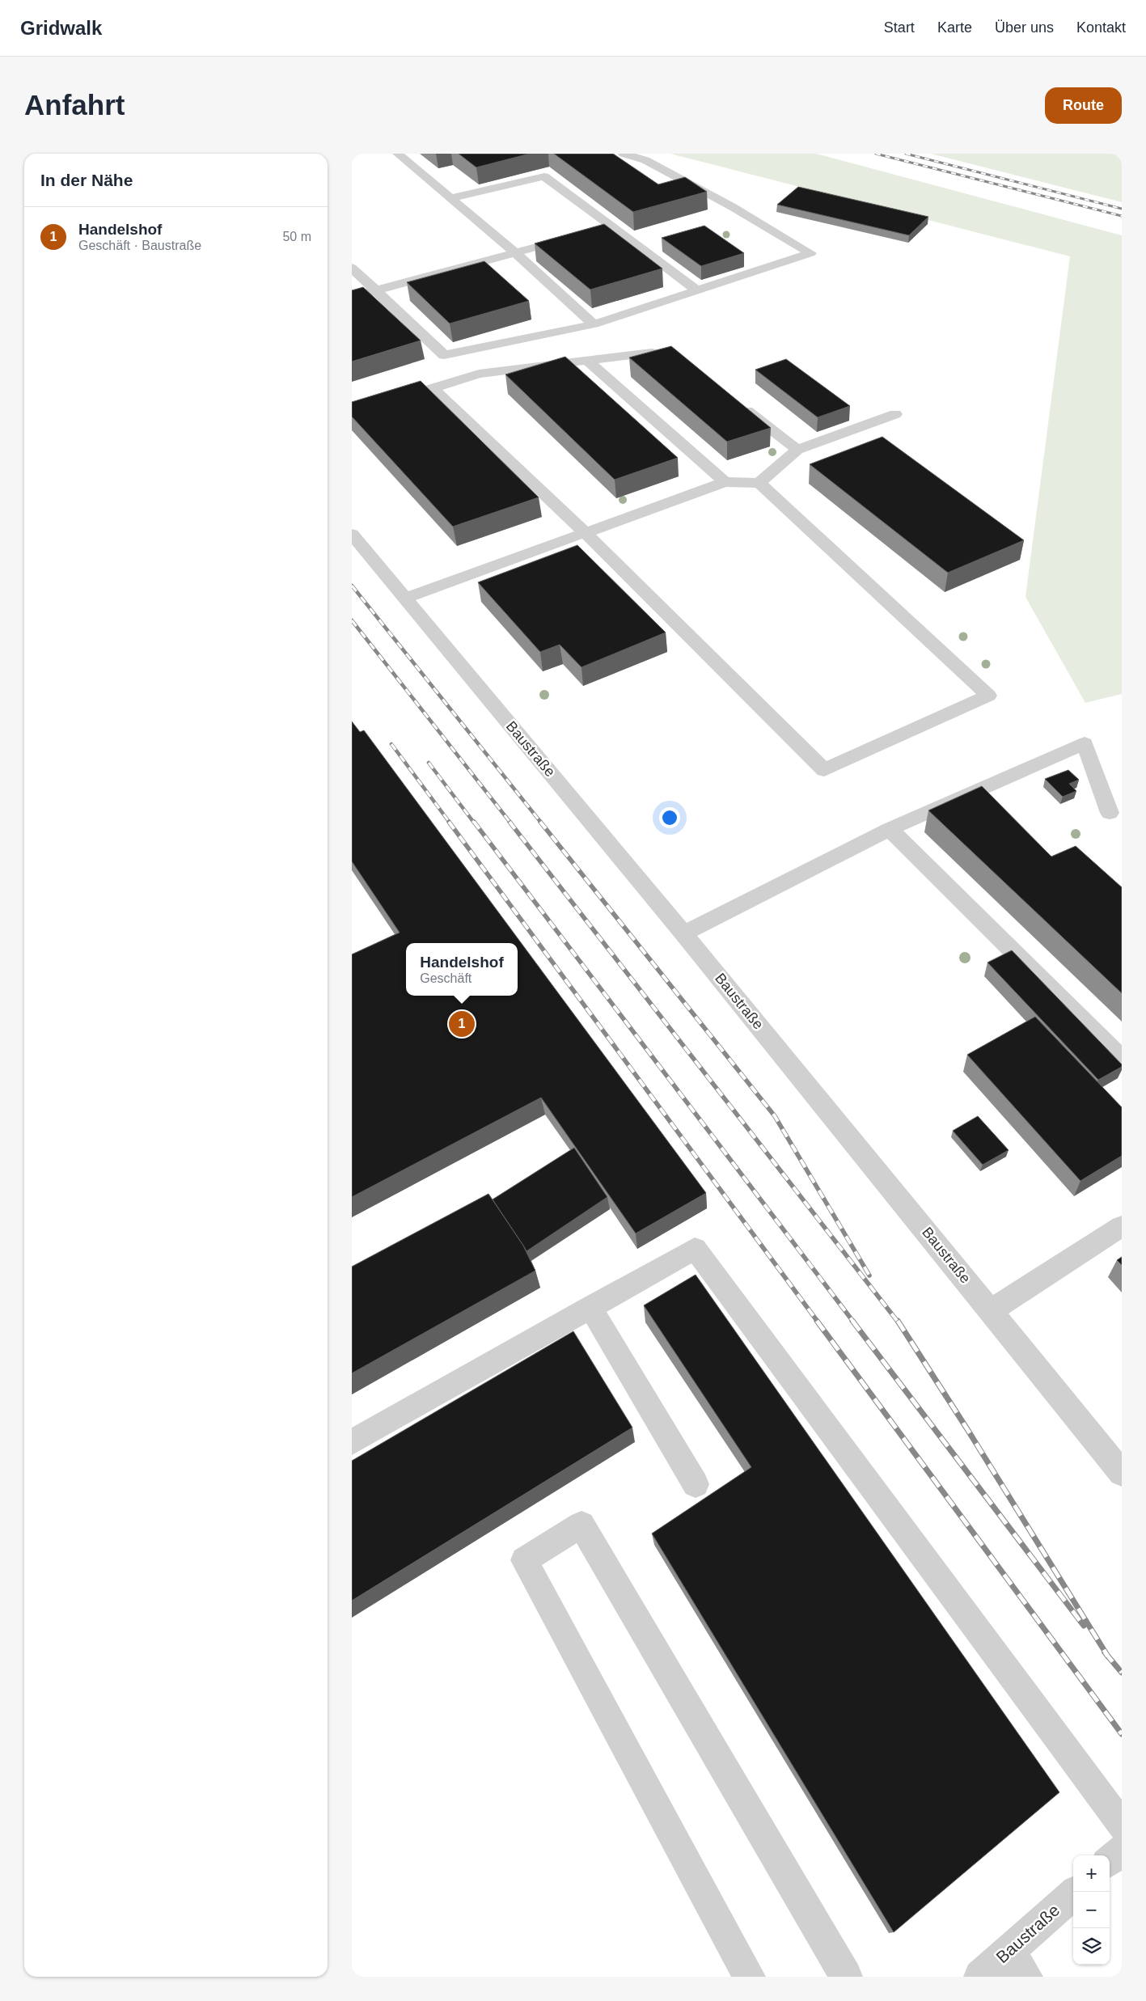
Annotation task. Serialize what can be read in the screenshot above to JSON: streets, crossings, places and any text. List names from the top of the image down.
{
  "streets": {
    "street": ["Baustraße"]
  },
  "page": {
    "header": "Gridwalk",
    "nav": [
      "Start",
      "Karte",
      "Über uns",
      "Kontakt"
    ],
    "buttons": "Route",
    "title": "Anfahrt",
    "heading": "In der Nähe",
    "list": [
      {
        "mark": "1",
        "name": "Handelshof",
        "note": "Geschäft · Baustraße",
        "value": "50 m"
      }
    ],
    "popup": ["Handelshof", "Geschäft"],
    "pins": "1",
    "map_buttons": ["+", "−"]
  }
}
